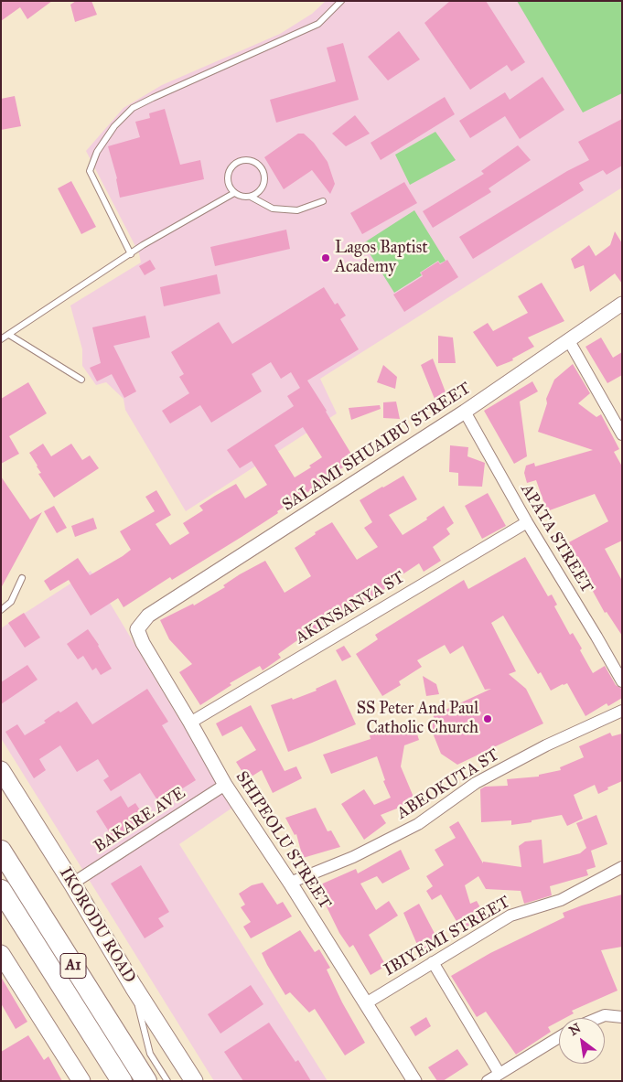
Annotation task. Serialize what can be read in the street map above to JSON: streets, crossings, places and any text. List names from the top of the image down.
{
  "streets": {
    "highway": ["A1"],
    "main road": ["IKORODU ROAD"],
    "street": [
      "SALAMI SHUAIBU STREET",
      "APATA STREET",
      "AKINSANYA ST",
      "ABEOKUTA ST",
      "BAKARE AVE",
      "SHIPEOLU STREET",
      "IBIYEMI STREET"
    ]
  },
  "crossings": [
    ["SALAMI SHUAIBU STREET", "APATA STREET"],
    ["SALAMI SHUAIBU STREET", "SHIPEOLU STREET"],
    ["APATA STREET", "AKINSANYA ST"],
    ["AKINSANYA ST", "SHIPEOLU STREET"],
    ["ABEOKUTA ST", "SHIPEOLU STREET"],
    ["BAKARE AVE", "SHIPEOLU STREET"],
    ["BAKARE AVE", "IKORODU ROAD"],
    ["SHIPEOLU STREET", "IBIYEMI STREET"]
  ],
  "places": ["Lagos Baptist Academy", "SS Peter And Paul Catholic Church"],
  "north": "top left"
}
